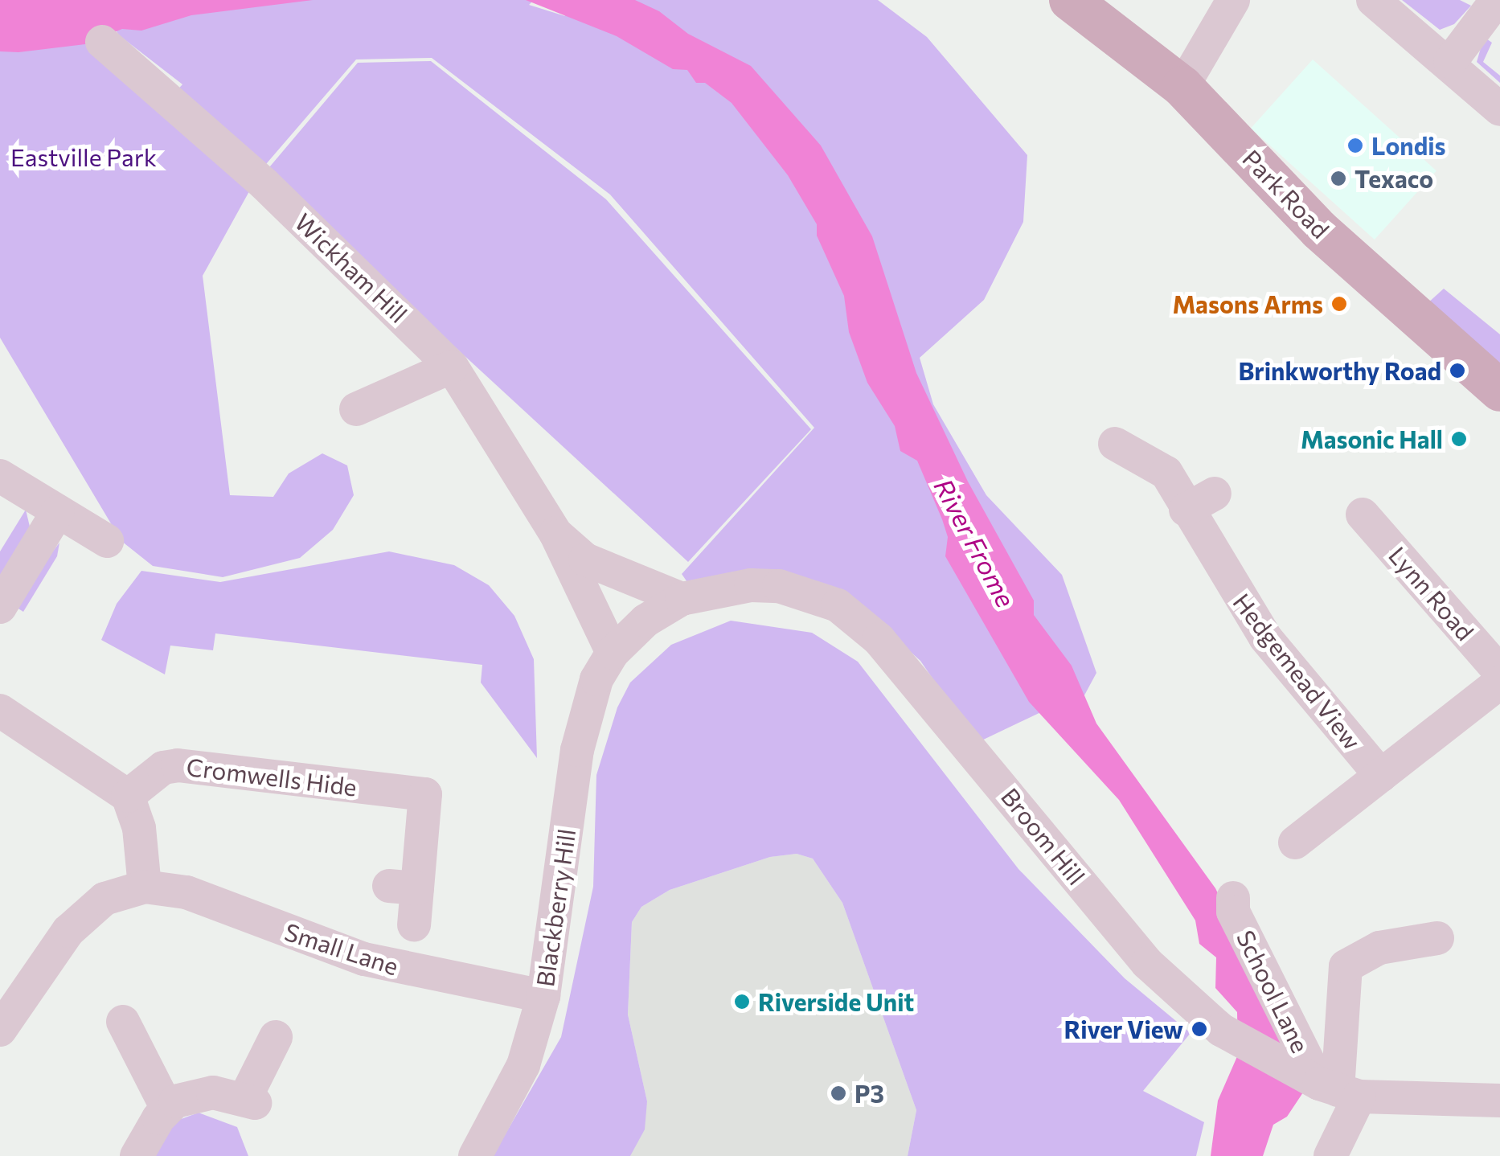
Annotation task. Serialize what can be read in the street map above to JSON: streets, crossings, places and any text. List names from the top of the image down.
{
  "streets": {
    "main road": ["Park Road"],
    "street": [
      "Wickham Hill",
      "Lynn Road",
      "Hedgemead View",
      "Cromwells Hide",
      "Broom Hill",
      "Blackberry Hill",
      "Small Lane",
      "School Lane"
    ]
  },
  "crossings": [
    ["Wickham Hill", "Broom Hill"],
    ["Wickham Hill", "Blackberry Hill"],
    ["Broom Hill", "Blackberry Hill"],
    ["Broom Hill", "School Lane"],
    ["Blackberry Hill", "Small Lane"]
  ],
  "water": ["River Frome"],
  "parks": ["Eastville Park"],
  "places": [
    "Londis",
    "Texaco",
    "Masons Arms",
    "Brinkworthy Road",
    "Masonic Hall",
    "Riverside Unit",
    "River View",
    "P3"
  ]
}
